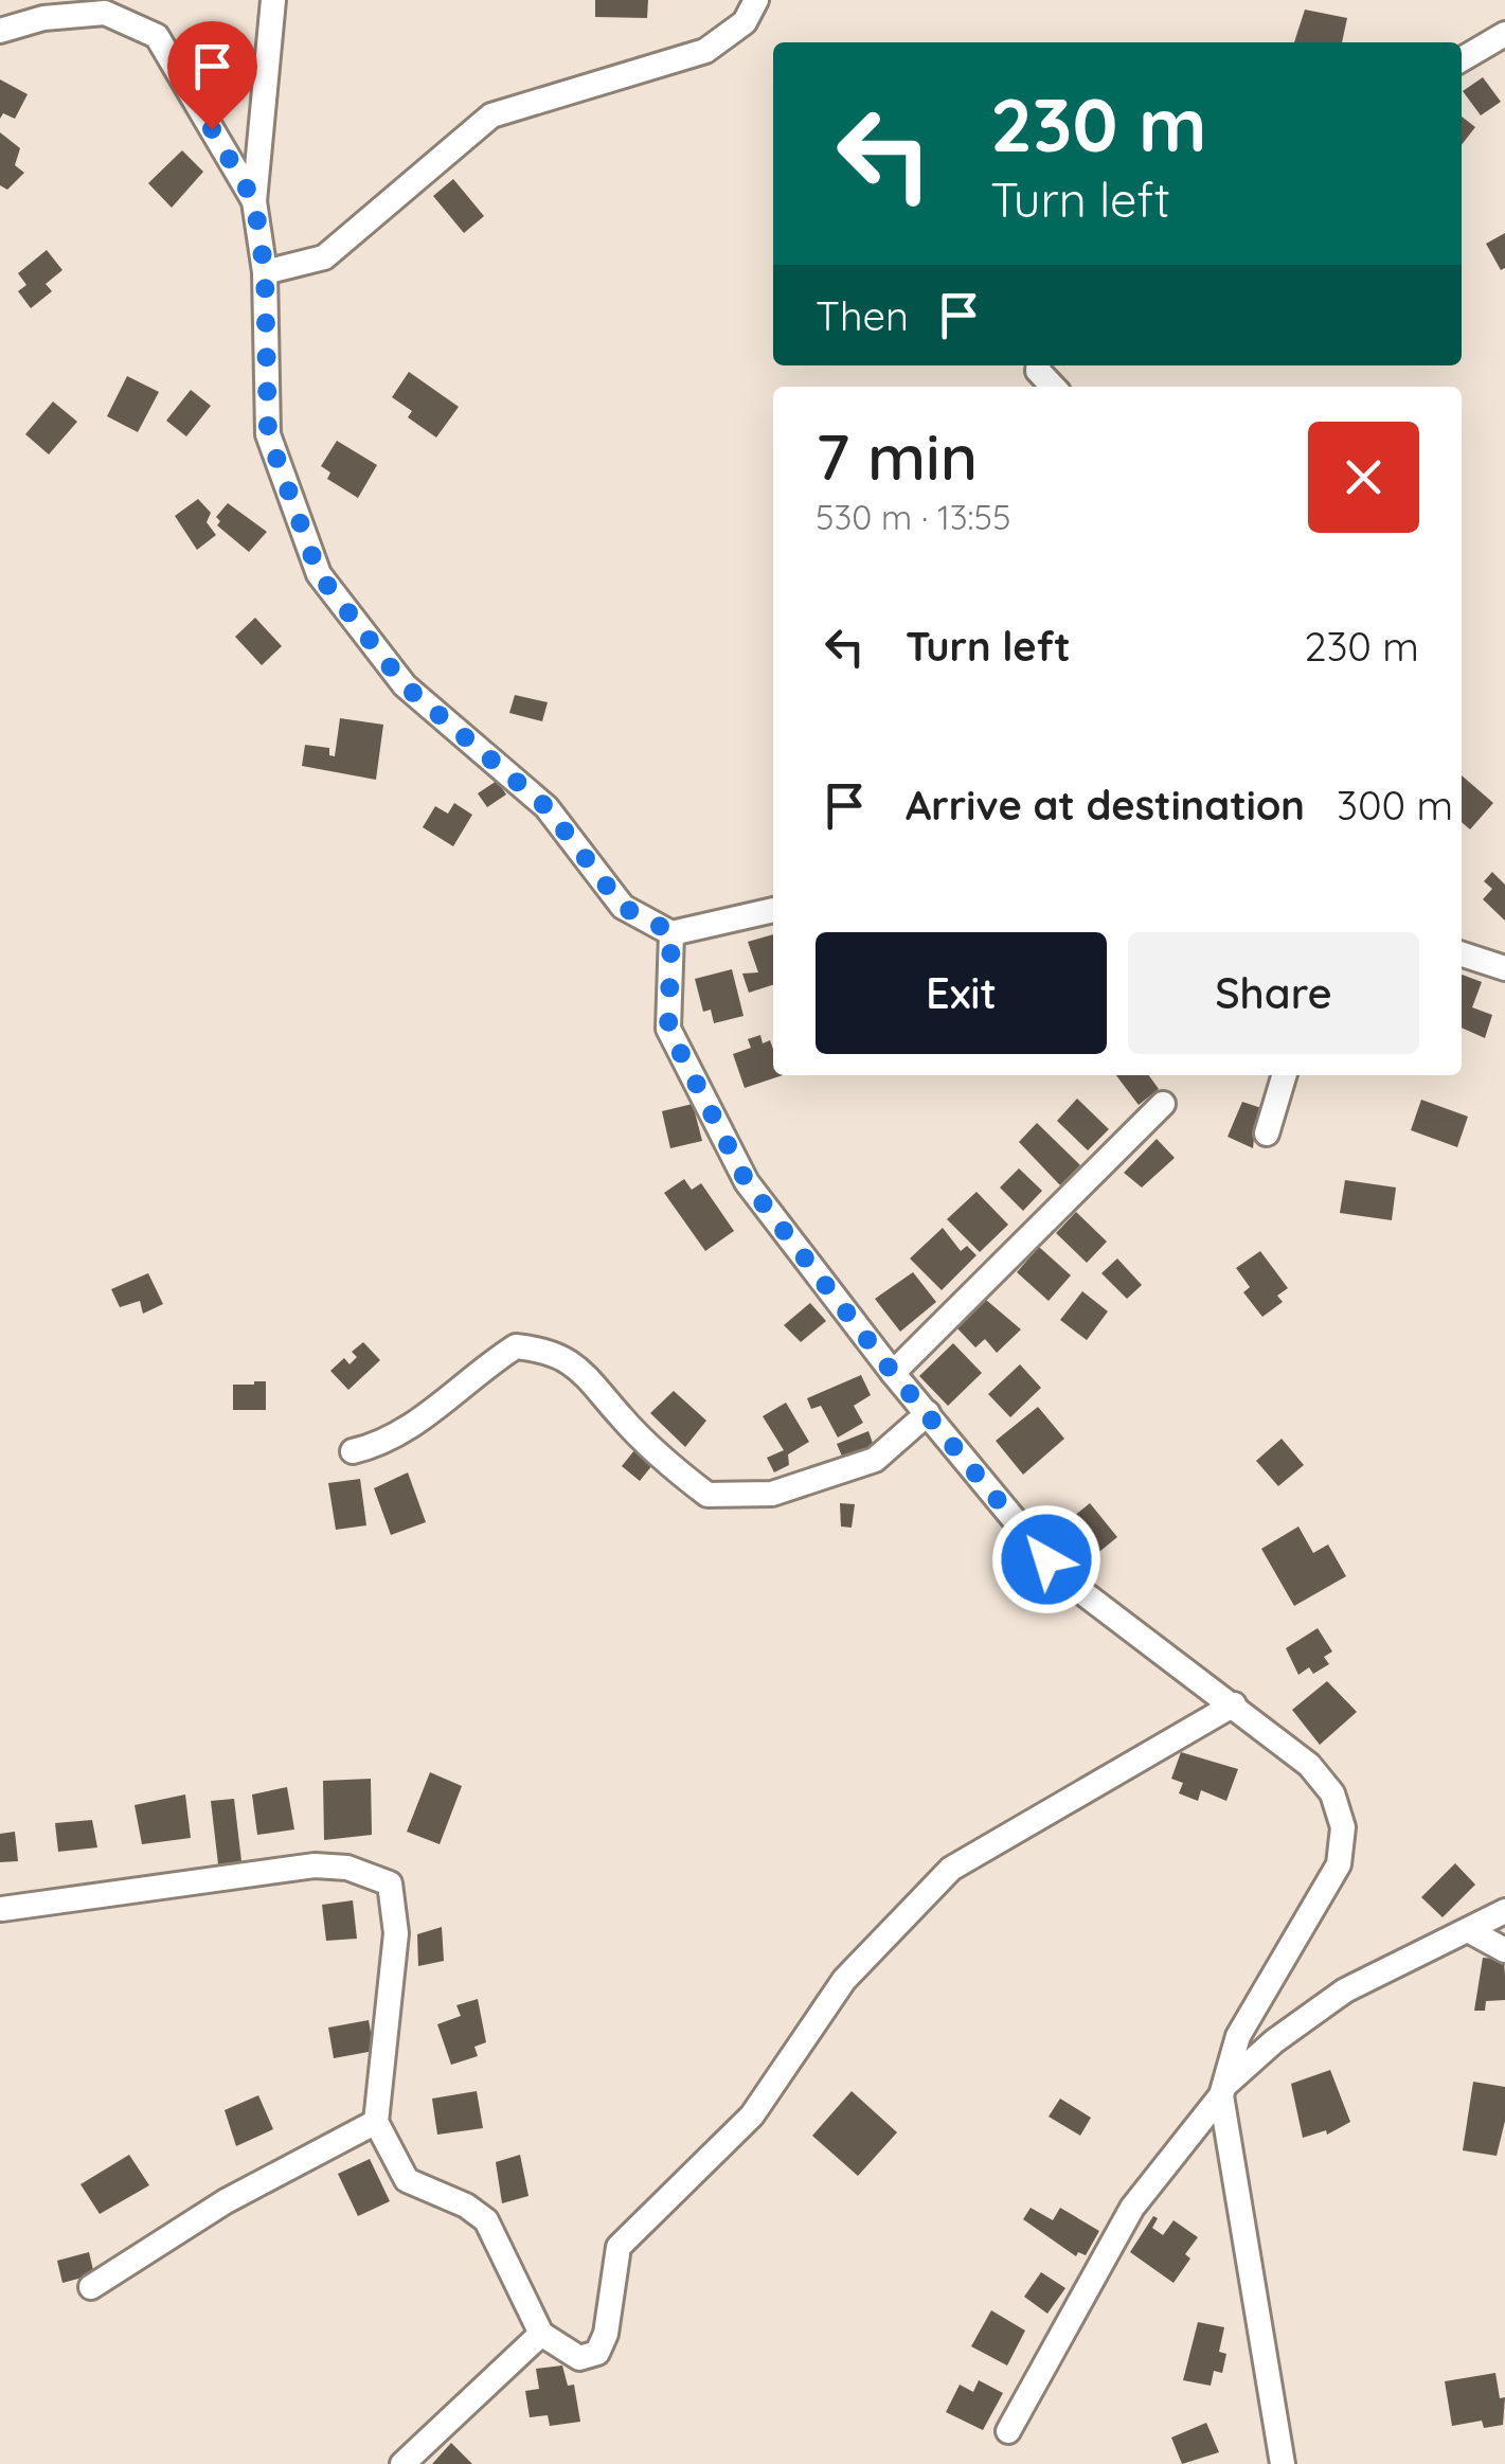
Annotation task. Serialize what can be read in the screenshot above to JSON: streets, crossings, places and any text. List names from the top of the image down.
{
  "page": {
    "turn": ["230 m", "Turn left"],
    "then": "Then",
    "heading": ["7 min", "530 m · 13:55"],
    "list": [
      {
        "name": "Turn left",
        "value": "230 m"
      },
      {
        "name": "Arrive at destination",
        "value": "300 m"
      }
    ],
    "buttons": ["Exit", "Share"]
  }
}
